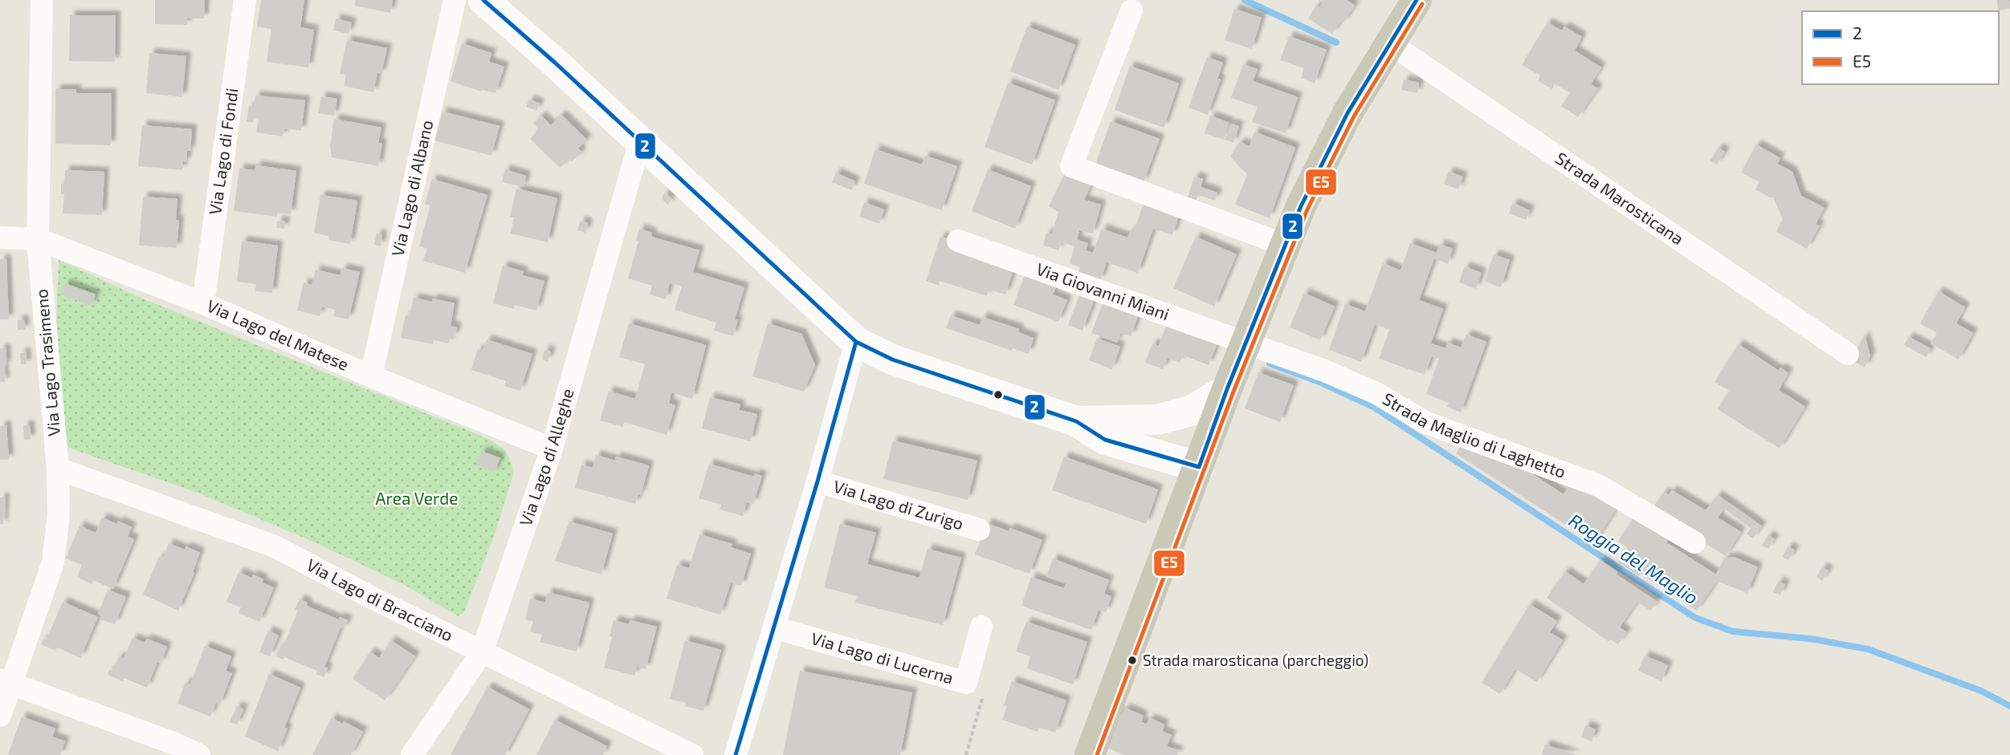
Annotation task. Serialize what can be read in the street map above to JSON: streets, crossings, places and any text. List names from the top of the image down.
{
  "streets": {
    "street": [
      "Via Lago di Fondi",
      "Via Lago di Albano",
      "Strada Marosticana",
      "Via Giovanni Miani",
      "Via Lago del Matese",
      "Via Lago Trasimeno",
      "Strada Maglio di Laghetto",
      "Via Lago di Alleghe",
      "Via Lago di Zurigo",
      "Via Lago di Bracciano",
      "Via Lago di Lucerna"
    ]
  },
  "crossings": [
    ["Via Lago di Fondi", "Via Lago del Matese"],
    ["Via Lago di Albano", "Via Lago del Matese"],
    ["Via Giovanni Miani", "Strada Maglio di Laghetto"],
    ["Via Lago del Matese", "Via Lago Trasimeno"],
    ["Via Lago del Matese", "Via Lago di Alleghe"],
    ["Via Lago Trasimeno", "Via Lago di Bracciano"],
    ["Via Lago di Alleghe", "Via Lago di Bracciano"]
  ],
  "water": ["Roggia del Maglio"],
  "parks": ["Area Verde"],
  "places": ["Strada marosticana (parcheggio)"],
  "lines": ["transit line 2", "transit line E5"],
  "legend": ["2", "E5"]
}
